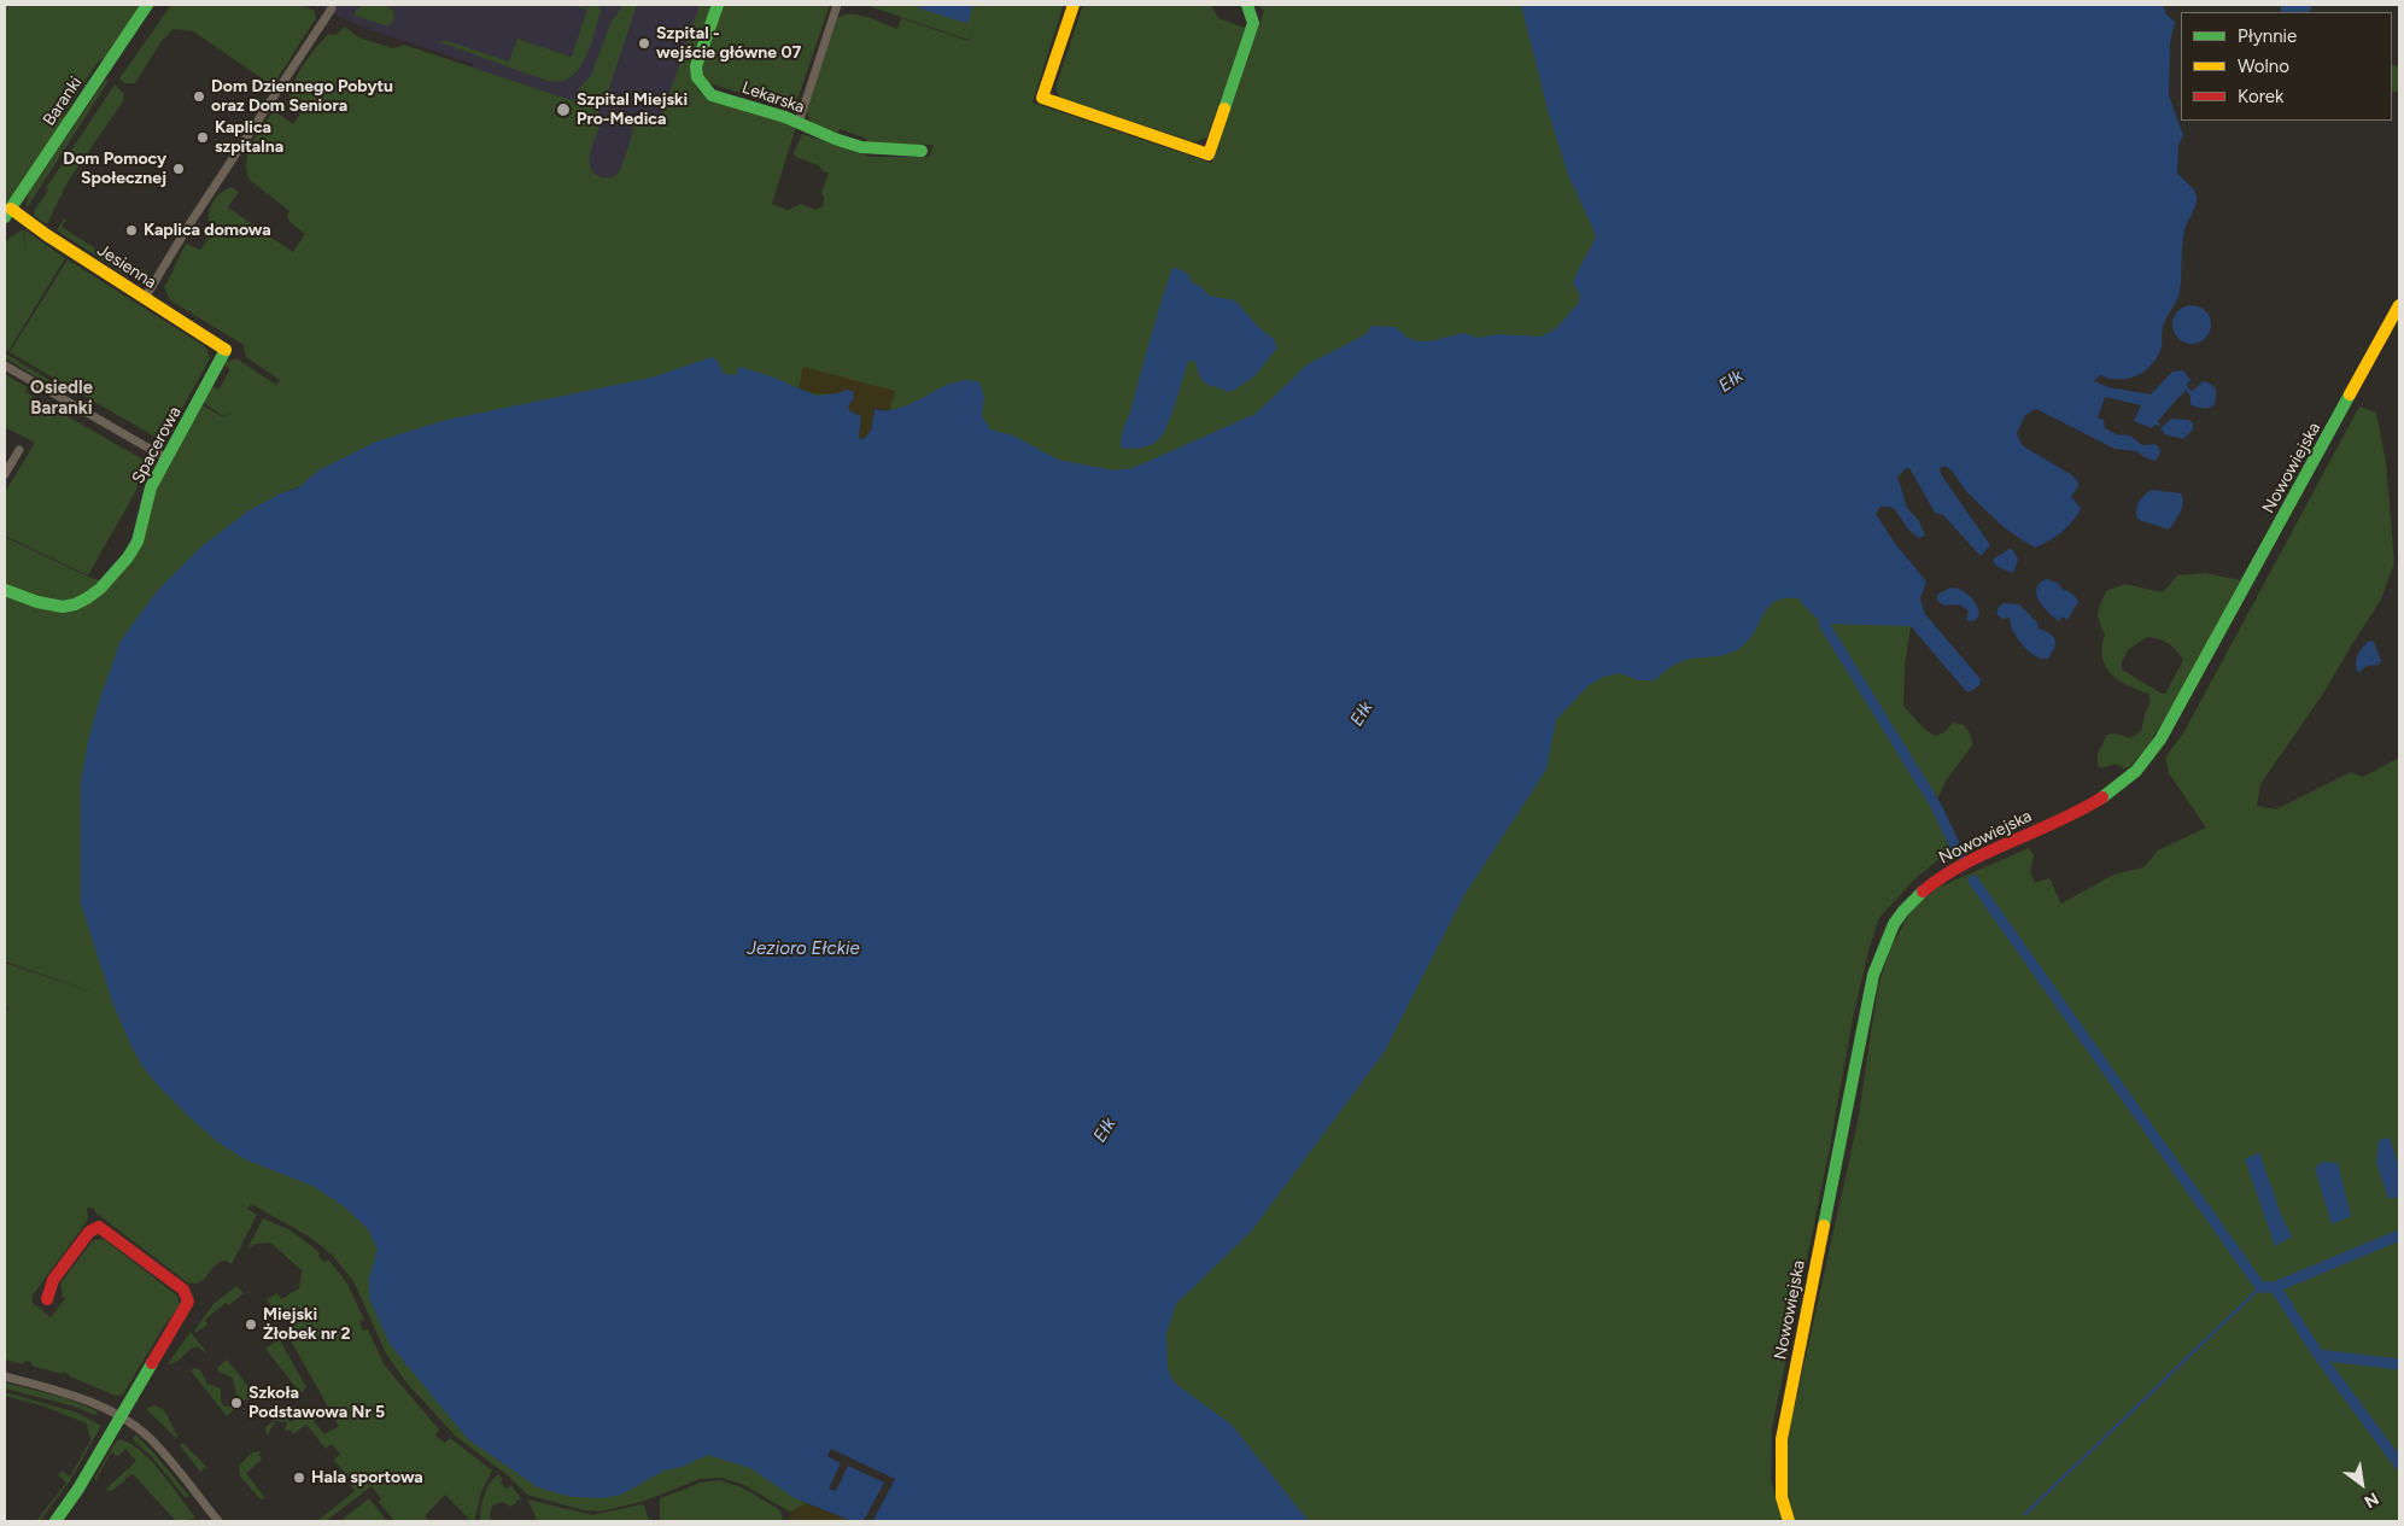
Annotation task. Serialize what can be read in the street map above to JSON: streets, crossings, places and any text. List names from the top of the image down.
{
  "streets": {
    "street": [
      "Lekarska",
      "Baranki",
      "Jesienna",
      "Spacerowa",
      "Nowowiejska"
    ]
  },
  "crossings": [
    ["Baranki", "Jesienna"],
    ["Jesienna", "Spacerowa"]
  ],
  "districts": ["Osiedle Baranki"],
  "water": ["Ełk", "Jezioro Ełckie"],
  "places": [
    "Szpital - wejście główne 07",
    "Dom Dziennego Pobytu oraz Dom Seniora",
    "Szpital Miejski Pro-Medica",
    "Kaplica szpitalna",
    "Dom Pomocy Społecznej",
    "Kaplica domowa",
    "Miejski Żłobek nr 2",
    "Szkoła Podstawowa Nr 5",
    "Hala sportowa"
  ],
  "legend": ["Płynnie", "Wolno", "Korek"],
  "north": "bottom right"
}
